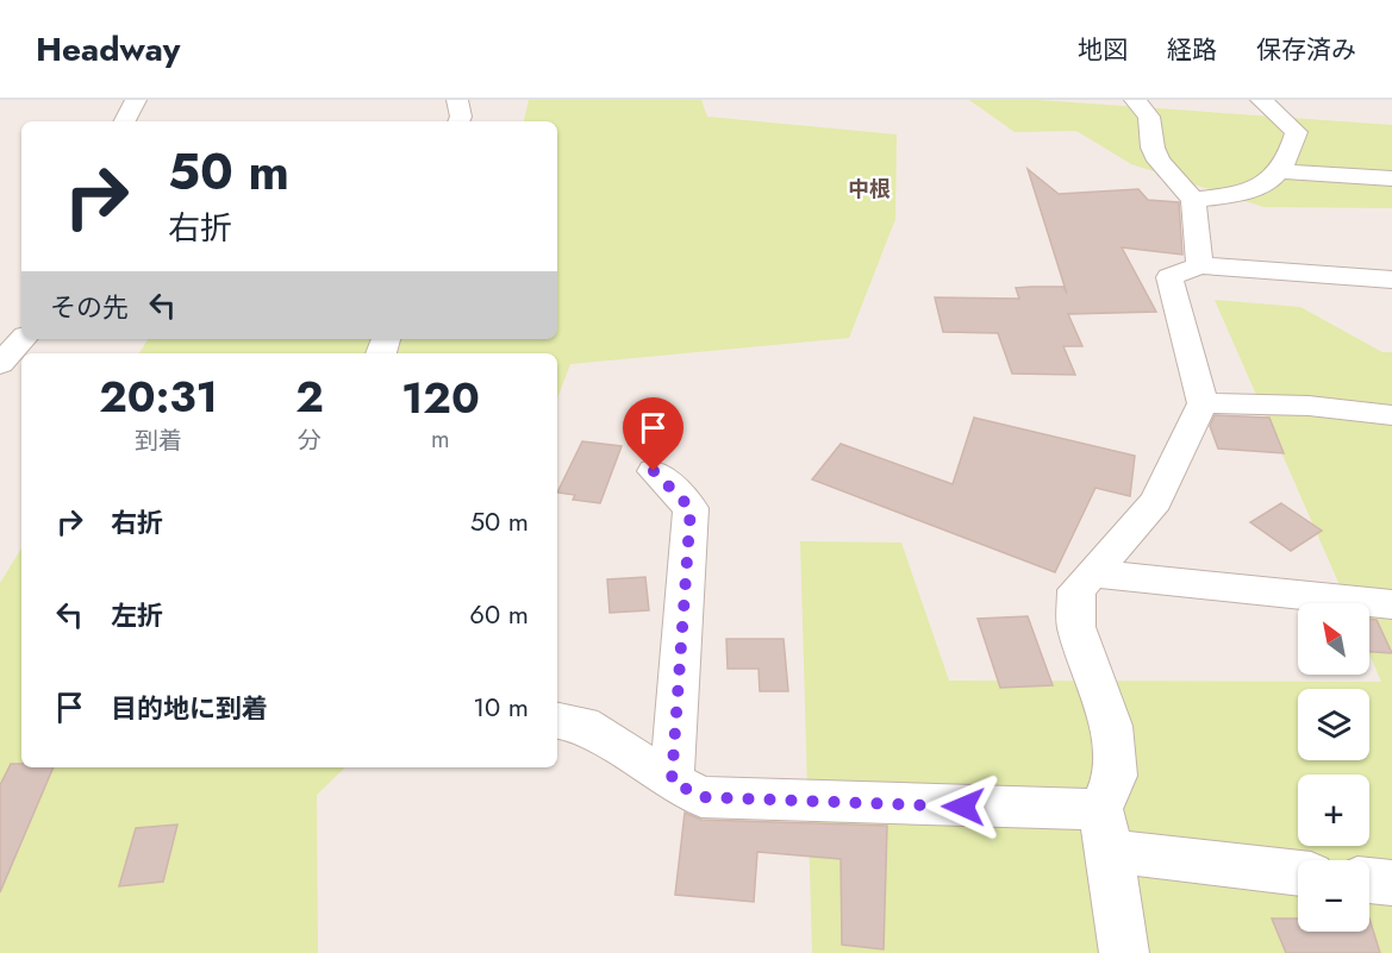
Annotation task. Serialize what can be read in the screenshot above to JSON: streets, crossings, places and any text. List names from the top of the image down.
{
  "districts": ["中根"],
  "north": "top left",
  "page": {
    "header": "Headway",
    "nav": ["地図", "経路", "保存済み"],
    "turn": ["50 m", "右折"],
    "then": "その先",
    "eta": [
      "20:31",
      "到着",
      "2",
      "分",
      "120",
      "m"
    ],
    "list": [
      {
        "name": "右折",
        "value": "50 m"
      },
      {
        "name": "左折",
        "value": "60 m"
      },
      {
        "name": "目的地に到着",
        "value": "10 m"
      }
    ],
    "map_buttons": ["+", "−"]
  }
}
